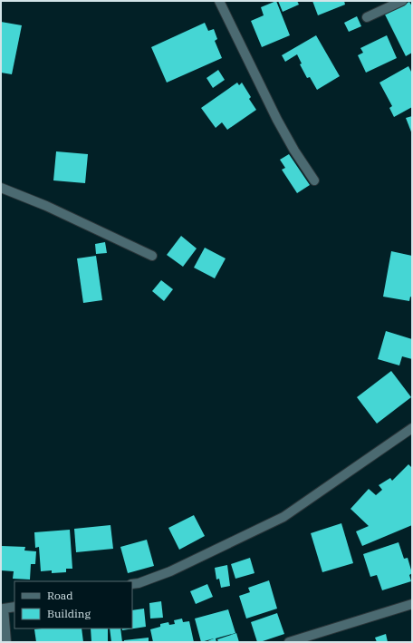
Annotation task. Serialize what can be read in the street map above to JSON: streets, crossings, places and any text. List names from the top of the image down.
{
  "legend": ["Road", "Building"]
}
